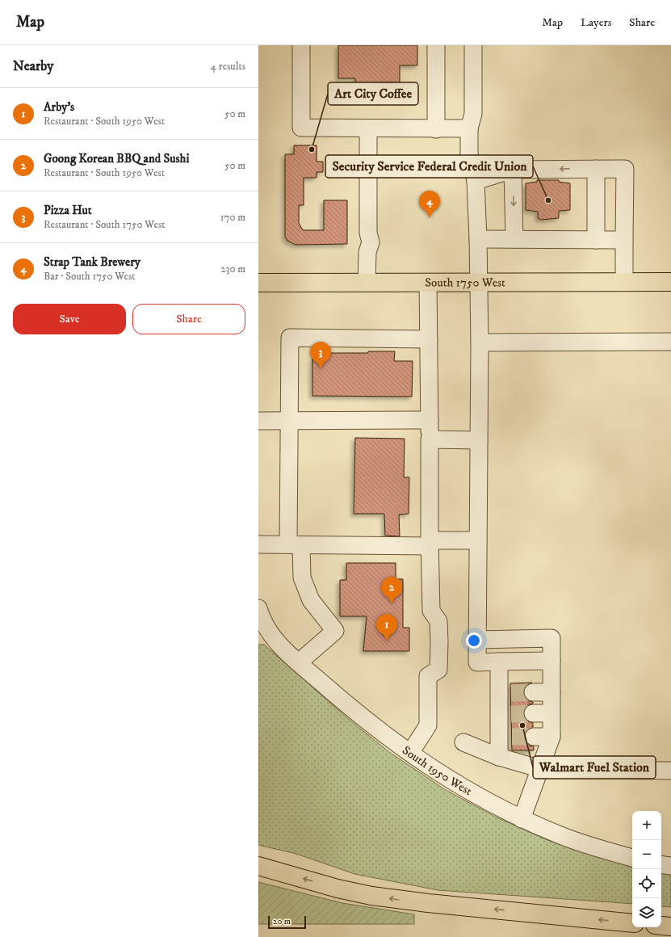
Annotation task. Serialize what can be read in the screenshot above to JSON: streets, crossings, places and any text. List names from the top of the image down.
{
  "streets": {
    "main road": ["South 1750 West"],
    "street": ["South 1950 West"]
  },
  "places": ["Art City Coffee", "Security Service Federal Credit Union", "Walmart Fuel Station"],
  "scale_bar": "20 m",
  "page": {
    "header": "Map",
    "nav": ["Map", "Layers", "Share"],
    "heading": ["Nearby", "4 results"],
    "list": [
      {
        "mark": "1",
        "name": "Arby's",
        "note": "Restaurant · South 1950 West",
        "value": "50 m"
      },
      {
        "mark": "2",
        "name": "Goong Korean BBQ and Sushi",
        "note": "Restaurant · South 1950 West",
        "value": "50 m"
      },
      {
        "mark": "3",
        "name": "Pizza Hut",
        "note": "Restaurant · South 1750 West",
        "value": "170 m"
      },
      {
        "mark": "4",
        "name": "Strap Tank Brewery",
        "note": "Bar · South 1750 West",
        "value": "230 m"
      }
    ],
    "pins": [
      "4",
      "3",
      "2",
      "1"
    ],
    "buttons": ["Save", "Share"],
    "map_buttons": ["+", "−"],
    "scale": "20 m"
  }
}
